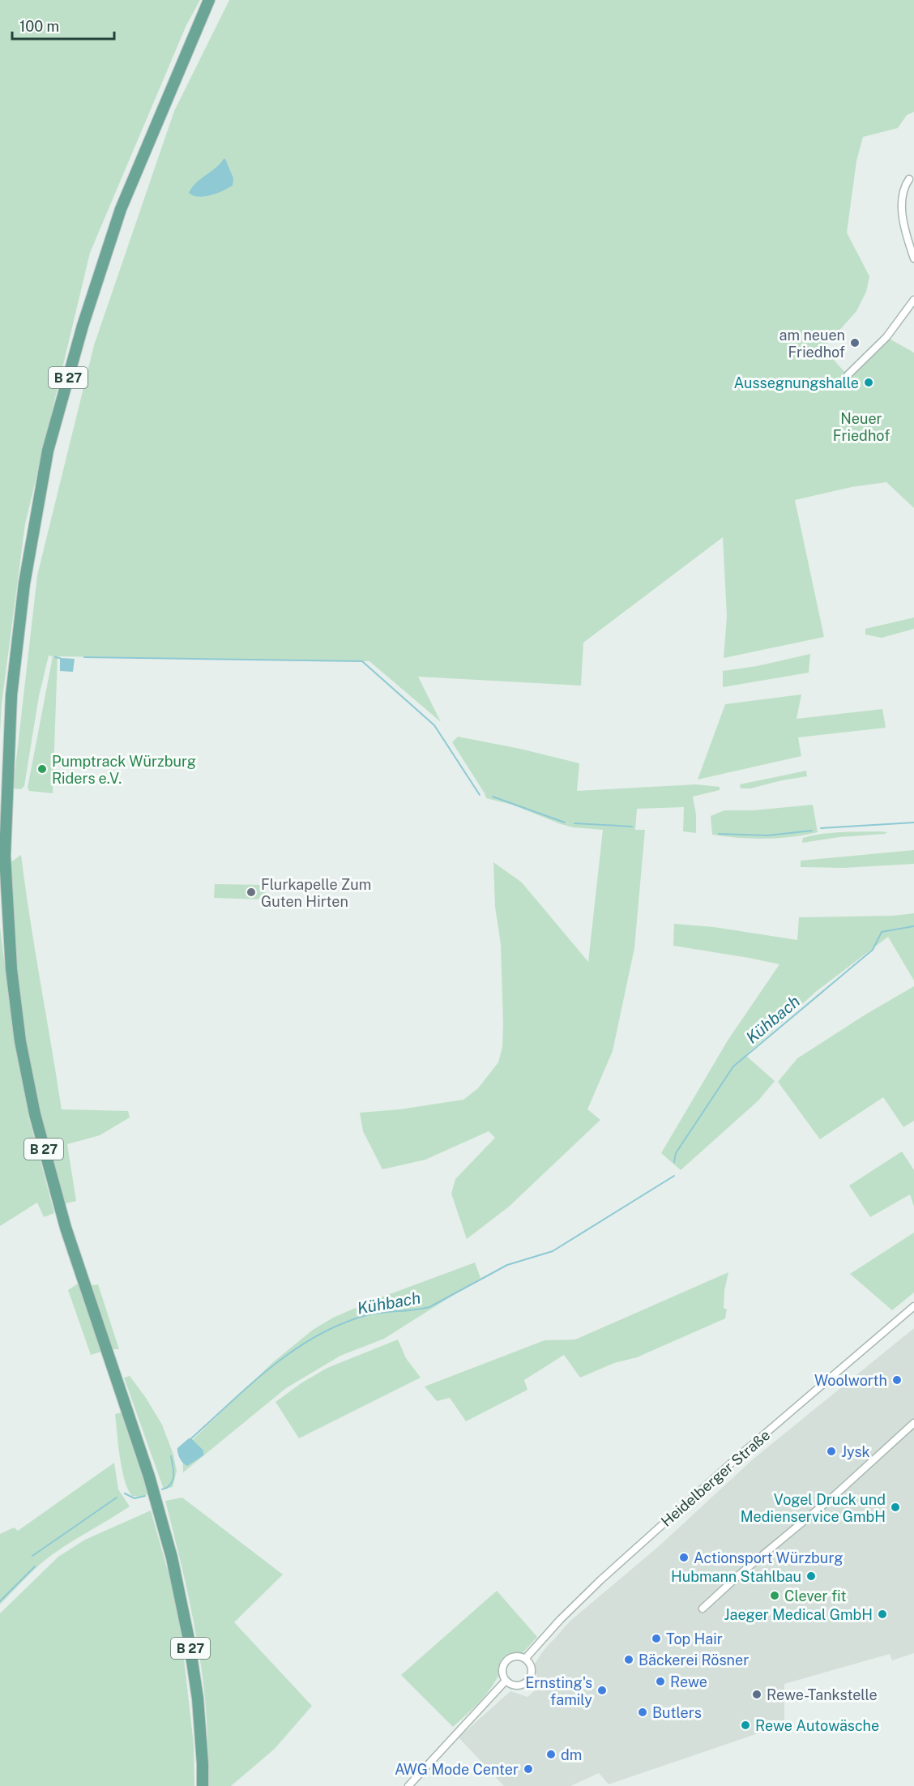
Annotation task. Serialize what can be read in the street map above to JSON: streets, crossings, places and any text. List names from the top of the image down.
{
  "streets": {
    "main road": ["B 27"],
    "street": ["Heidelberger Straße"]
  },
  "water": ["Kühbach"],
  "parks": ["Neuer Friedhof"],
  "places": [
    "am neuen Friedhof",
    "Aussegnungshalle",
    "Pumptrack Würzburg Riders e.V.",
    "Flurkapelle Zum Guten Hirten",
    "Woolworth",
    "Jysk",
    "Vogel Druck und Medienservice GmbH",
    "Actionsport Würzburg",
    "Hubmann Stahlbau",
    "Clever fit",
    "Jaeger Medical GmbH",
    "Top Hair",
    "Bäckerei Rösner",
    "Rewe",
    "Ernsting's family",
    "Rewe-Tankstelle",
    "Butlers",
    "Rewe Autowäsche",
    "dm",
    "AWG Mode Center"
  ],
  "scale_bar": "100 m"
}
